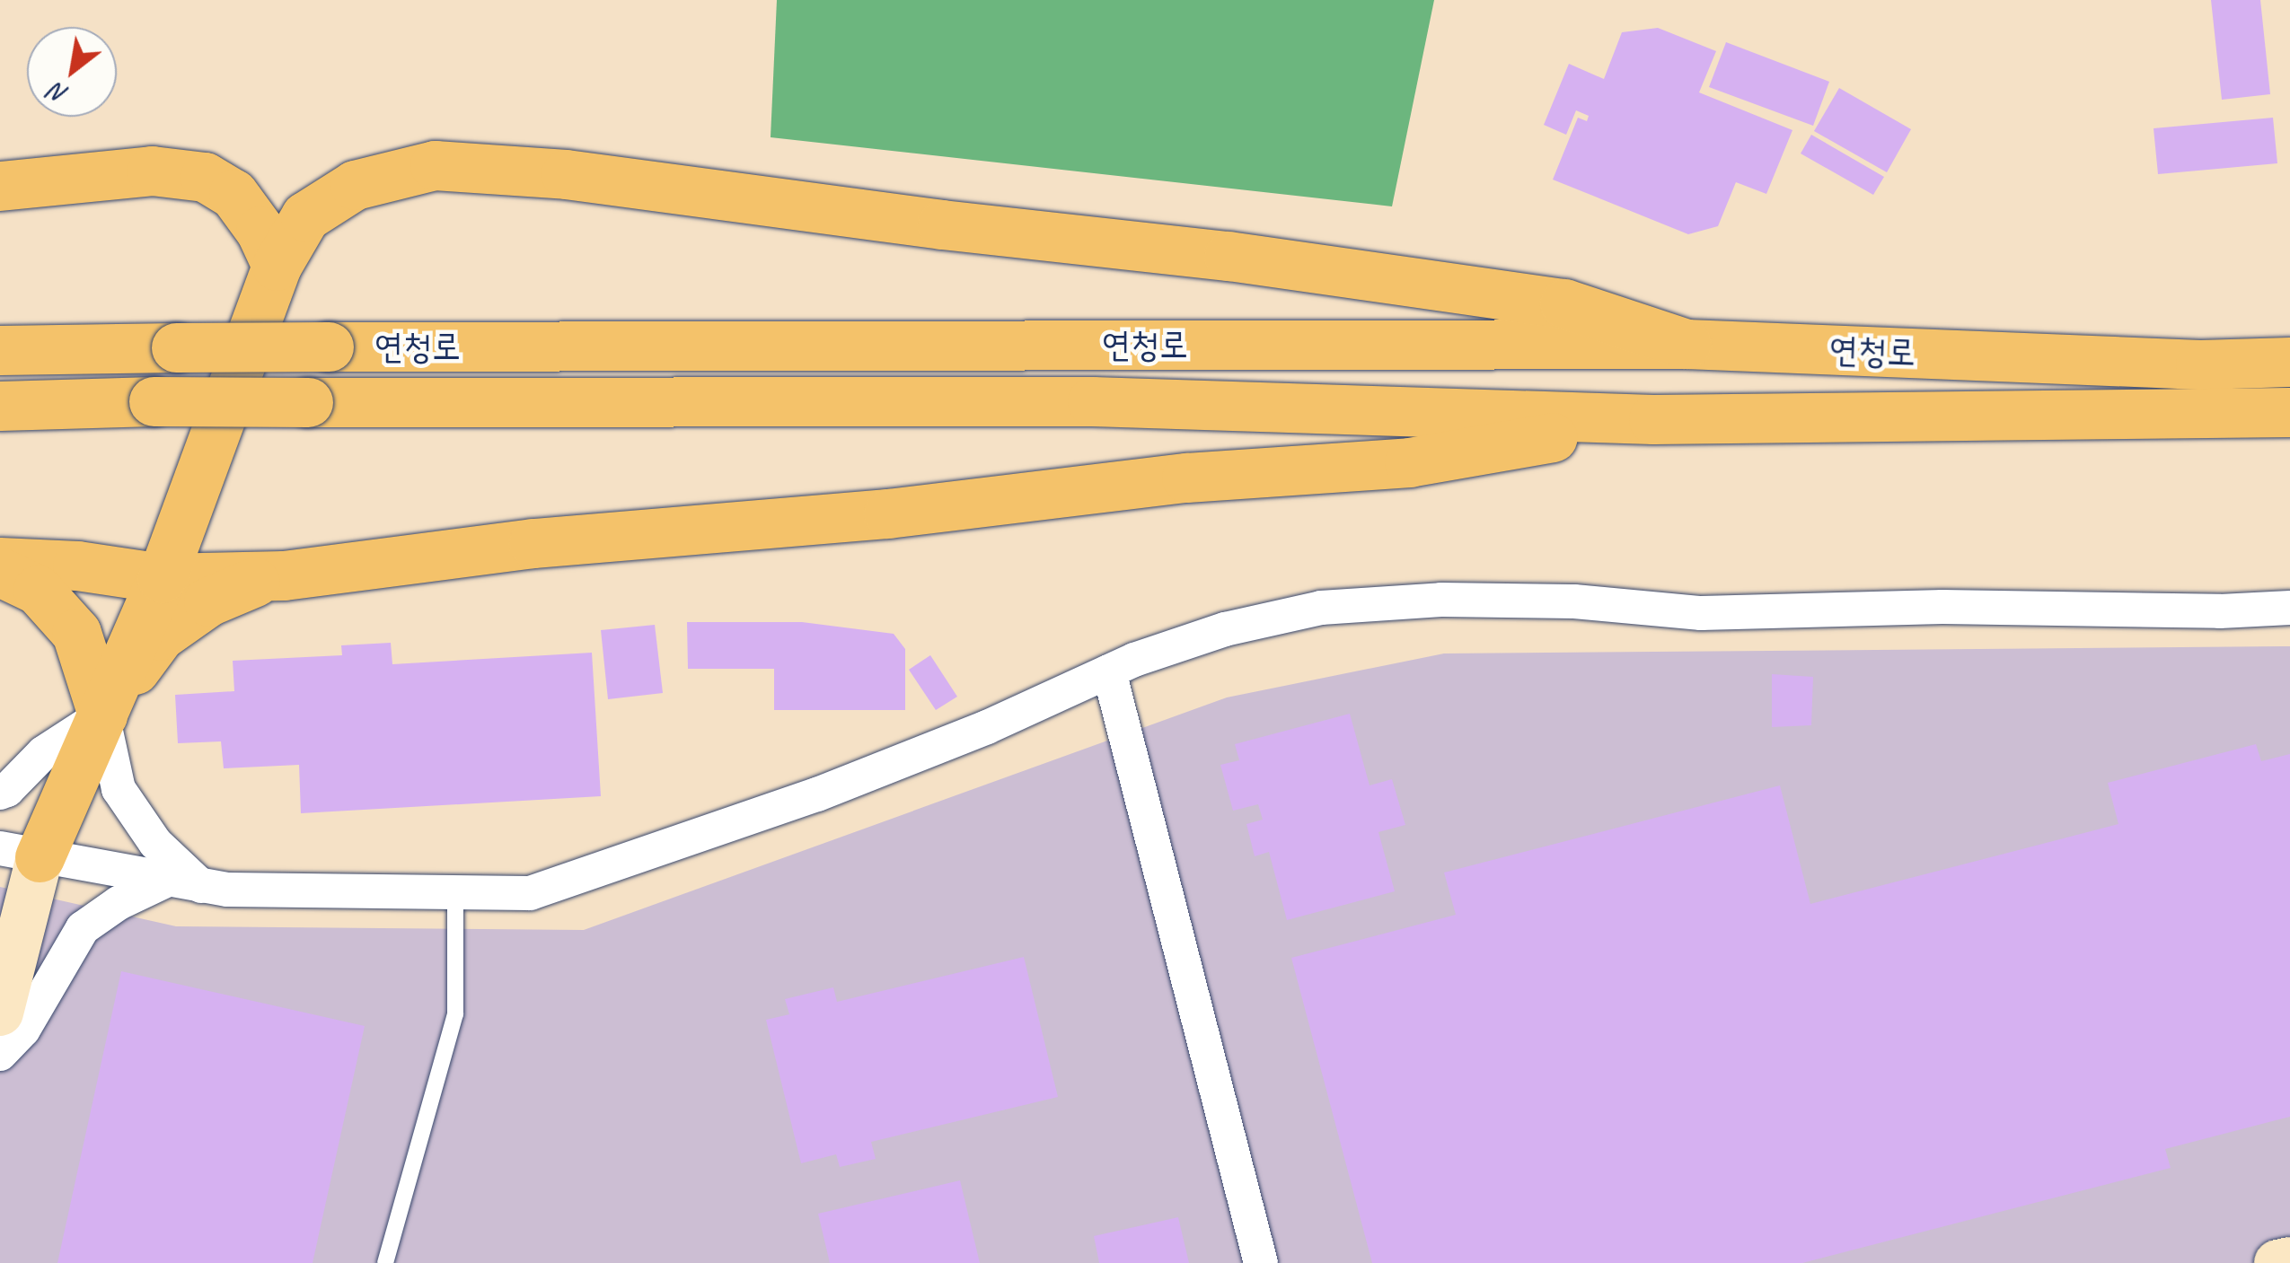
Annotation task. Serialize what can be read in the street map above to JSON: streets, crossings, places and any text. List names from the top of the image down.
{
  "streets": {
    "highway": ["연청로"]
  },
  "north": "bottom left"
}
